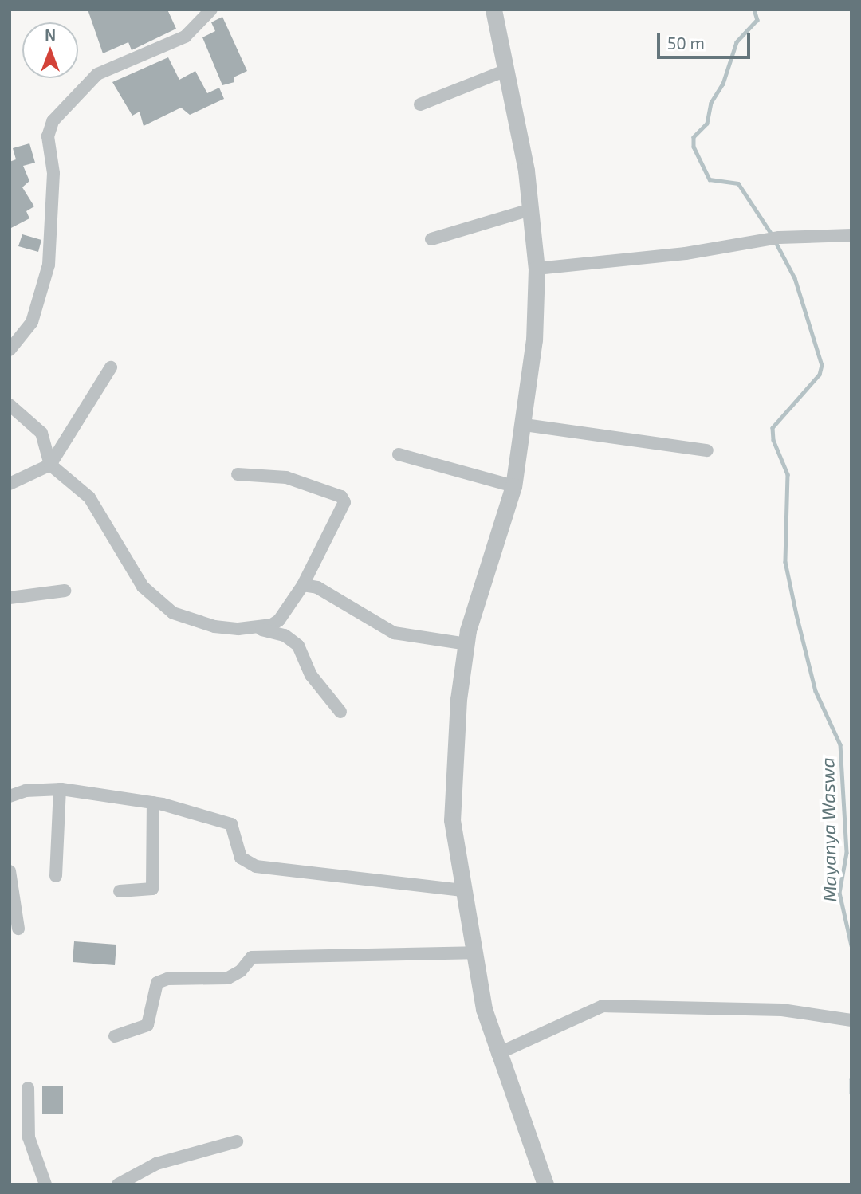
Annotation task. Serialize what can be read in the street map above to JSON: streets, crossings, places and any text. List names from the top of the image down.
{
  "water": ["Mayanya Waswa"],
  "scale_bar": "50 m",
  "north": "top"
}
